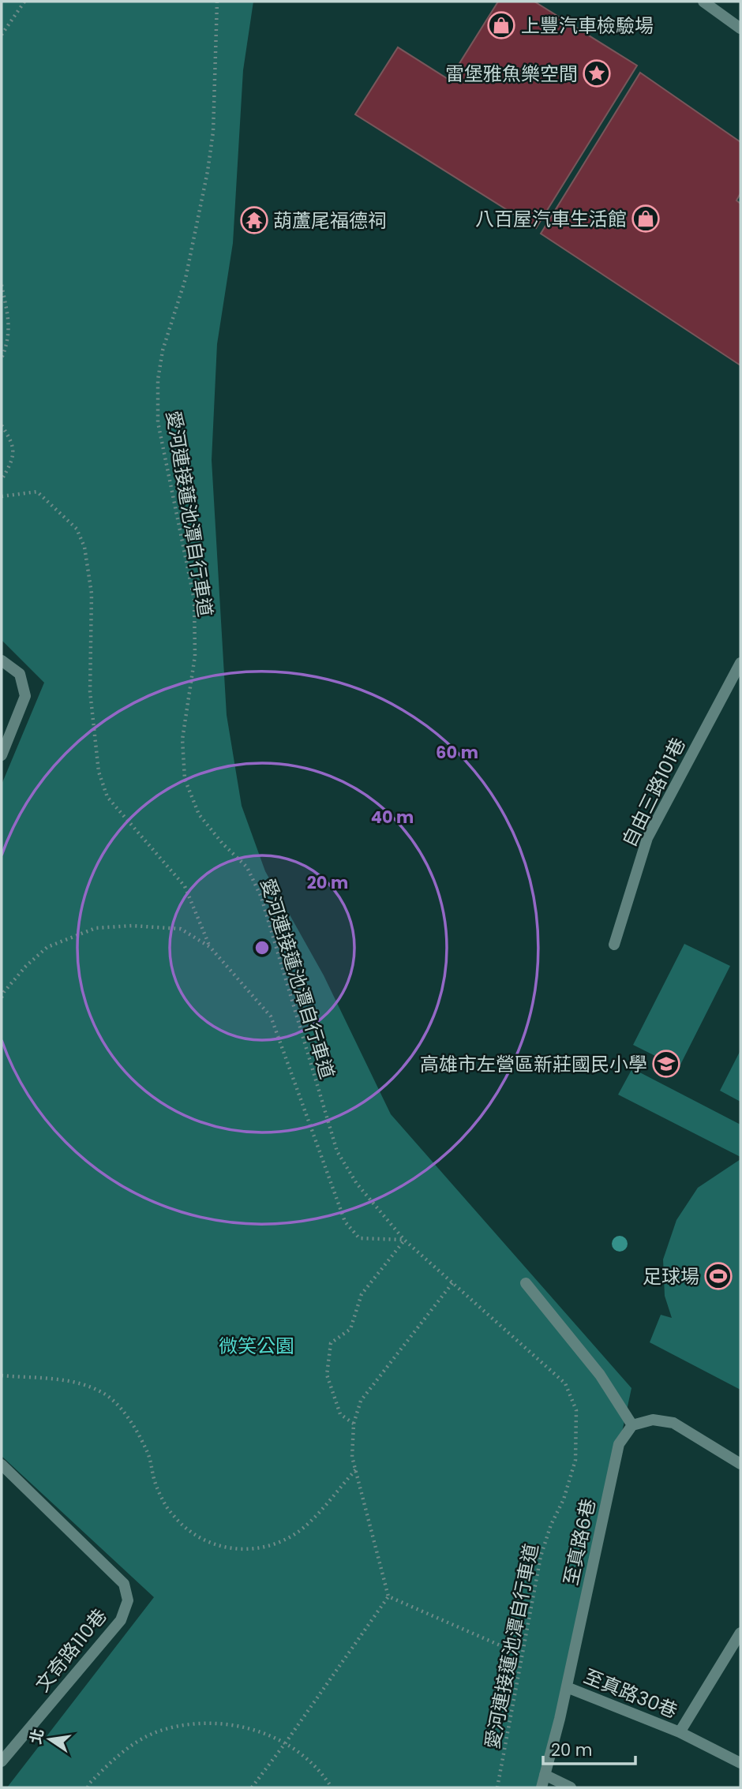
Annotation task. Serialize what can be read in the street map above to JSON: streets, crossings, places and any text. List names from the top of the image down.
{
  "streets": {
    "street": [
      "自由三路101巷",
      "至真路6巷",
      "文奇路110巷",
      "至真路30巷"
    ],
    "path": ["愛河連接蓮池潭自行車道"]
  },
  "crossings": [
    ["至真路6巷", "至真路30巷"]
  ],
  "parks": ["微笑公園"],
  "places": {
    "shop": ["上豐汽車檢驗場", "八百屋汽車生活館"],
    "place": ["雷堡雅魚樂空間"],
    "temple": ["葫蘆尾福德祠"],
    "school or university": ["高雄市左營區新莊國民小學"],
    "sports": ["足球場"]
  },
  "scale_bar": "20 m",
  "north": "left",
  "rings": ["60 m", "40 m", "20 m"]
}
